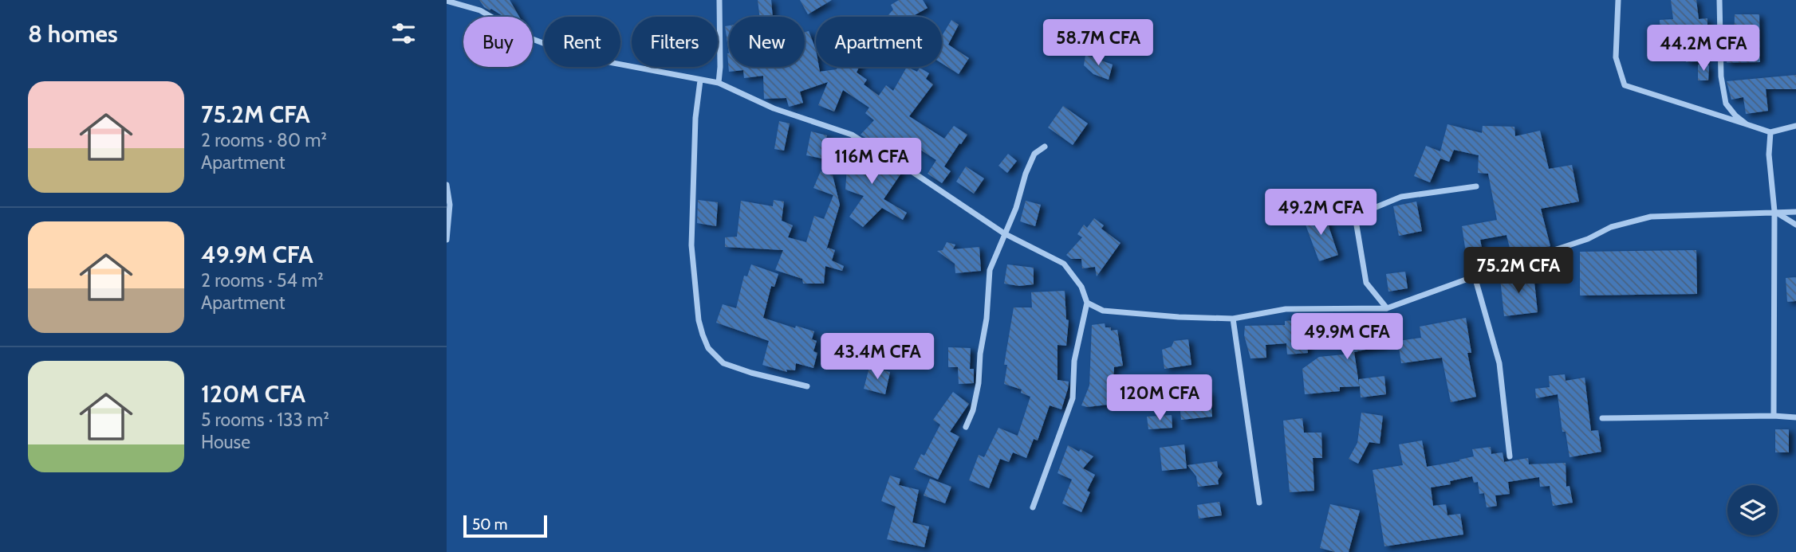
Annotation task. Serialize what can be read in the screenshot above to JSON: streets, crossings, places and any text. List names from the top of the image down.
{
  "scale_bar": "50 m",
  "page": {
    "heading": "8 homes",
    "chip": [
      "Buy",
      "Rent",
      "Filters",
      "New",
      "Apartment"
    ],
    "price": [
      "58.7M CFA",
      "44.2M CFA",
      "116M CFA",
      "49.2M CFA",
      "75.2M CFA",
      "49.9M CFA",
      "43.4M CFA",
      "120M CFA"
    ],
    "list": [
      {
        "name": "75.2M CFA",
        "note": "2 rooms · 80 m² · Apartment"
      },
      {
        "name": "49.9M CFA",
        "note": "2 rooms · 54 m² · Apartment"
      },
      {
        "name": "120M CFA",
        "note": "5 rooms · 133 m² · House"
      }
    ],
    "scale": "50 m"
  }
}
